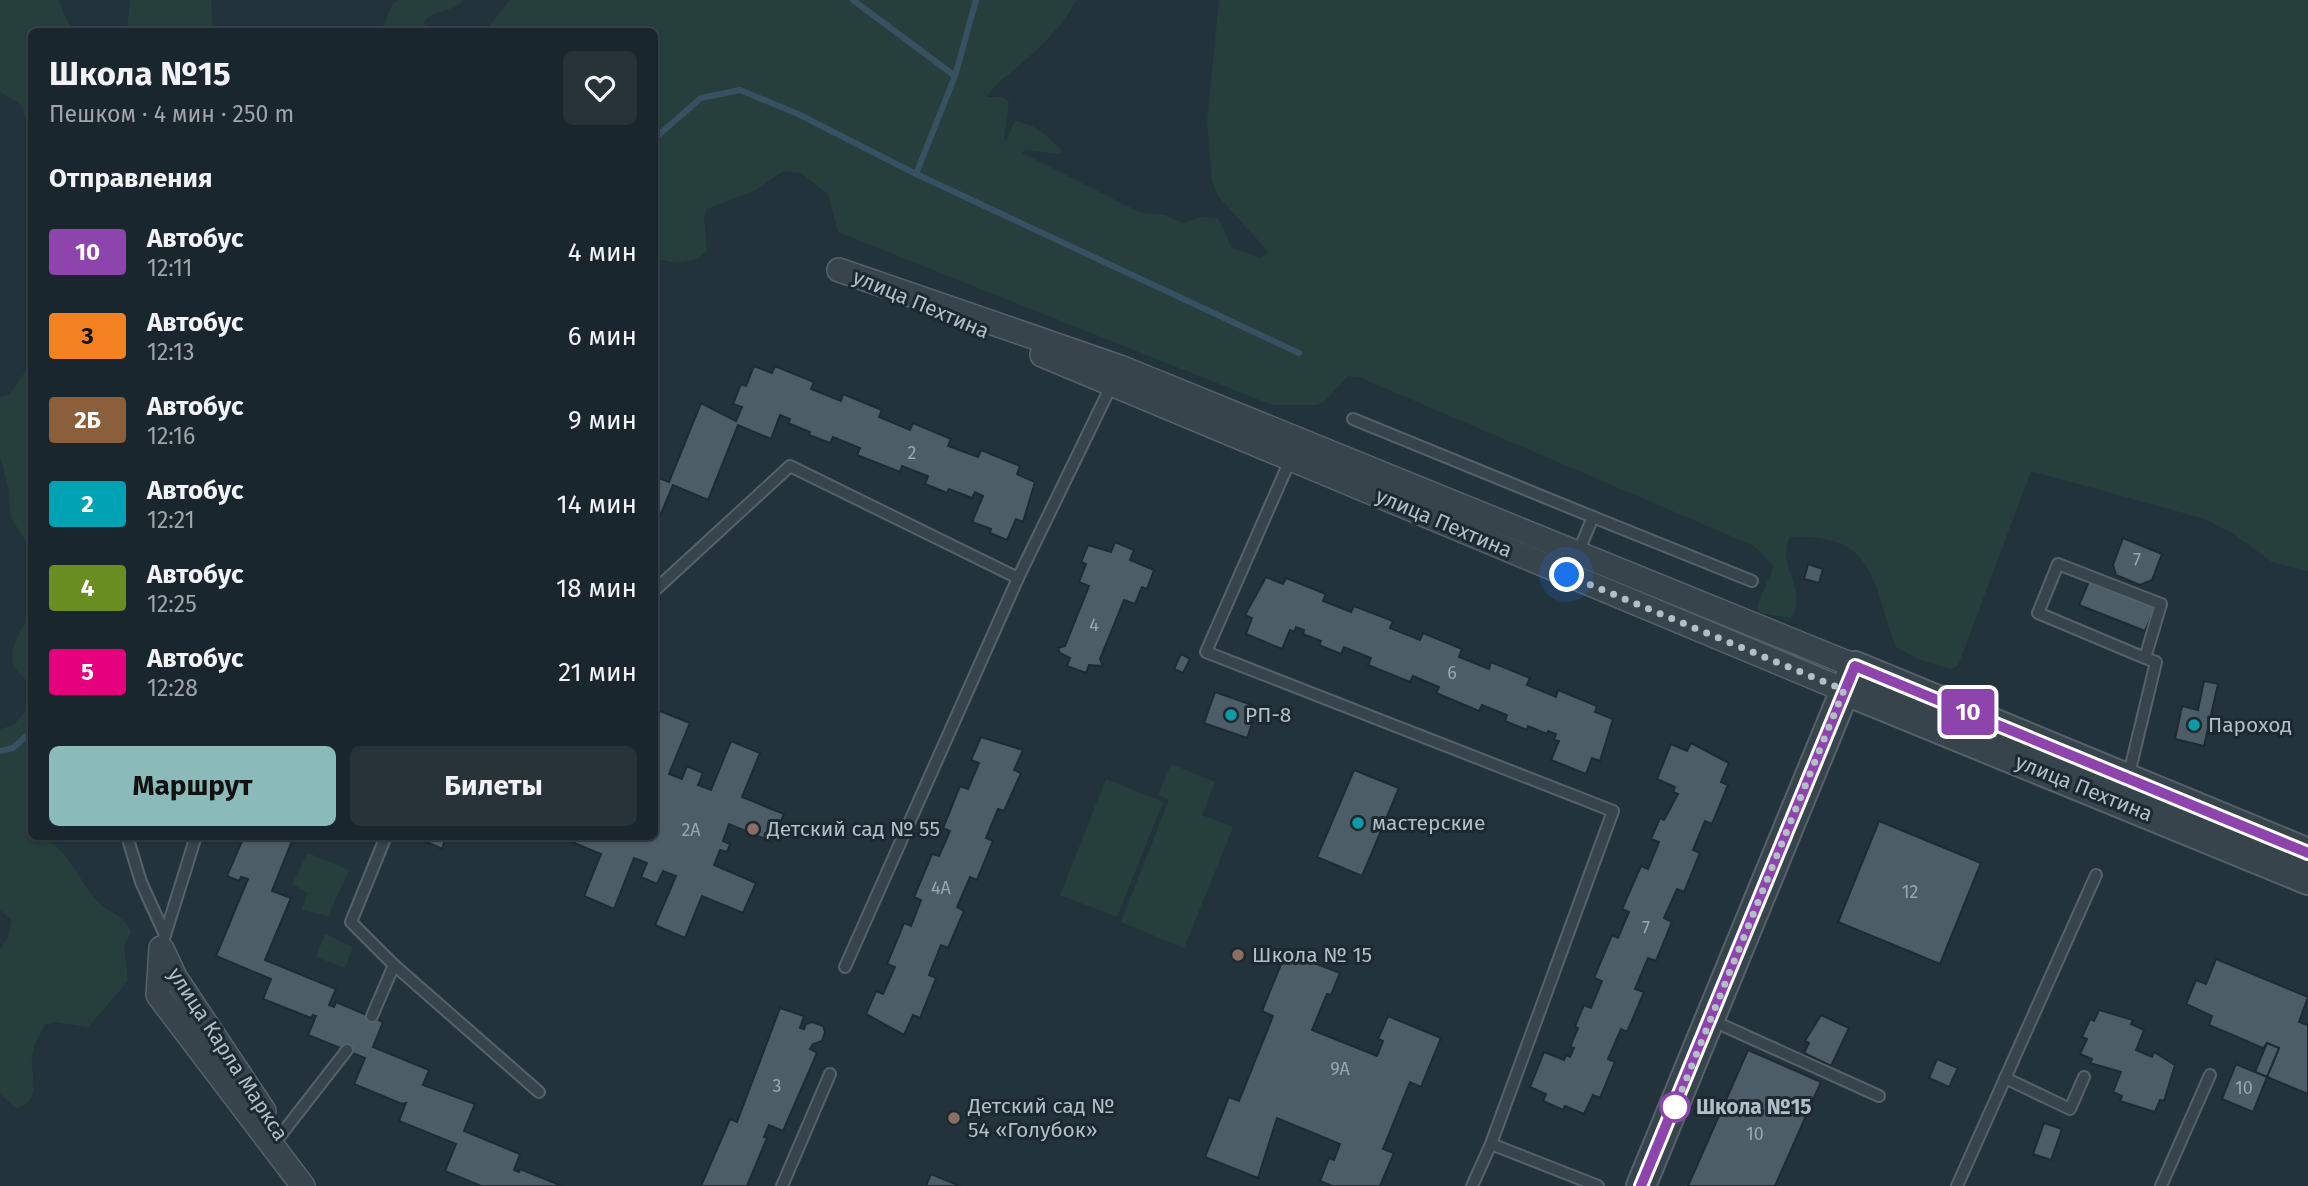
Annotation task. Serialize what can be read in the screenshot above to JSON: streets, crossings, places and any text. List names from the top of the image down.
{
  "streets": {
    "street": ["улица Пехтина", "улица Карла Маркса"]
  },
  "places": [
    "РП-8",
    "Пароход",
    "мастерские",
    "Детский сад № 55",
    "Школа № 15",
    "Школа №15",
    "Детский сад № 54 «Голубок»"
  ],
  "lines": ["bus line 10"],
  "house_numbers": [
    "2",
    "7",
    "4",
    "6",
    "2А",
    "4А",
    "12",
    "7",
    "9А",
    "3",
    "10",
    "10"
  ],
  "page": {
    "on_map": "10",
    "heading": [
      ["Школа №15", "Пешком · 4 мин · 250 m"],
      "Отправления"
    ],
    "list": [
      {
        "mark": "10",
        "name": "Автобус",
        "note": "12:11",
        "value": "4 мин"
      },
      {
        "mark": "3",
        "name": "Автобус",
        "note": "12:13",
        "value": "6 мин"
      },
      {
        "mark": "2Б",
        "name": "Автобус",
        "note": "12:16",
        "value": "9 мин"
      },
      {
        "mark": "2",
        "name": "Автобус",
        "note": "12:21",
        "value": "14 мин"
      },
      {
        "mark": "4",
        "name": "Автобус",
        "note": "12:25",
        "value": "18 мин"
      },
      {
        "mark": "5",
        "name": "Автобус",
        "note": "12:28",
        "value": "21 мин"
      }
    ],
    "buttons": ["Маршрут", "Билеты"]
  }
}
